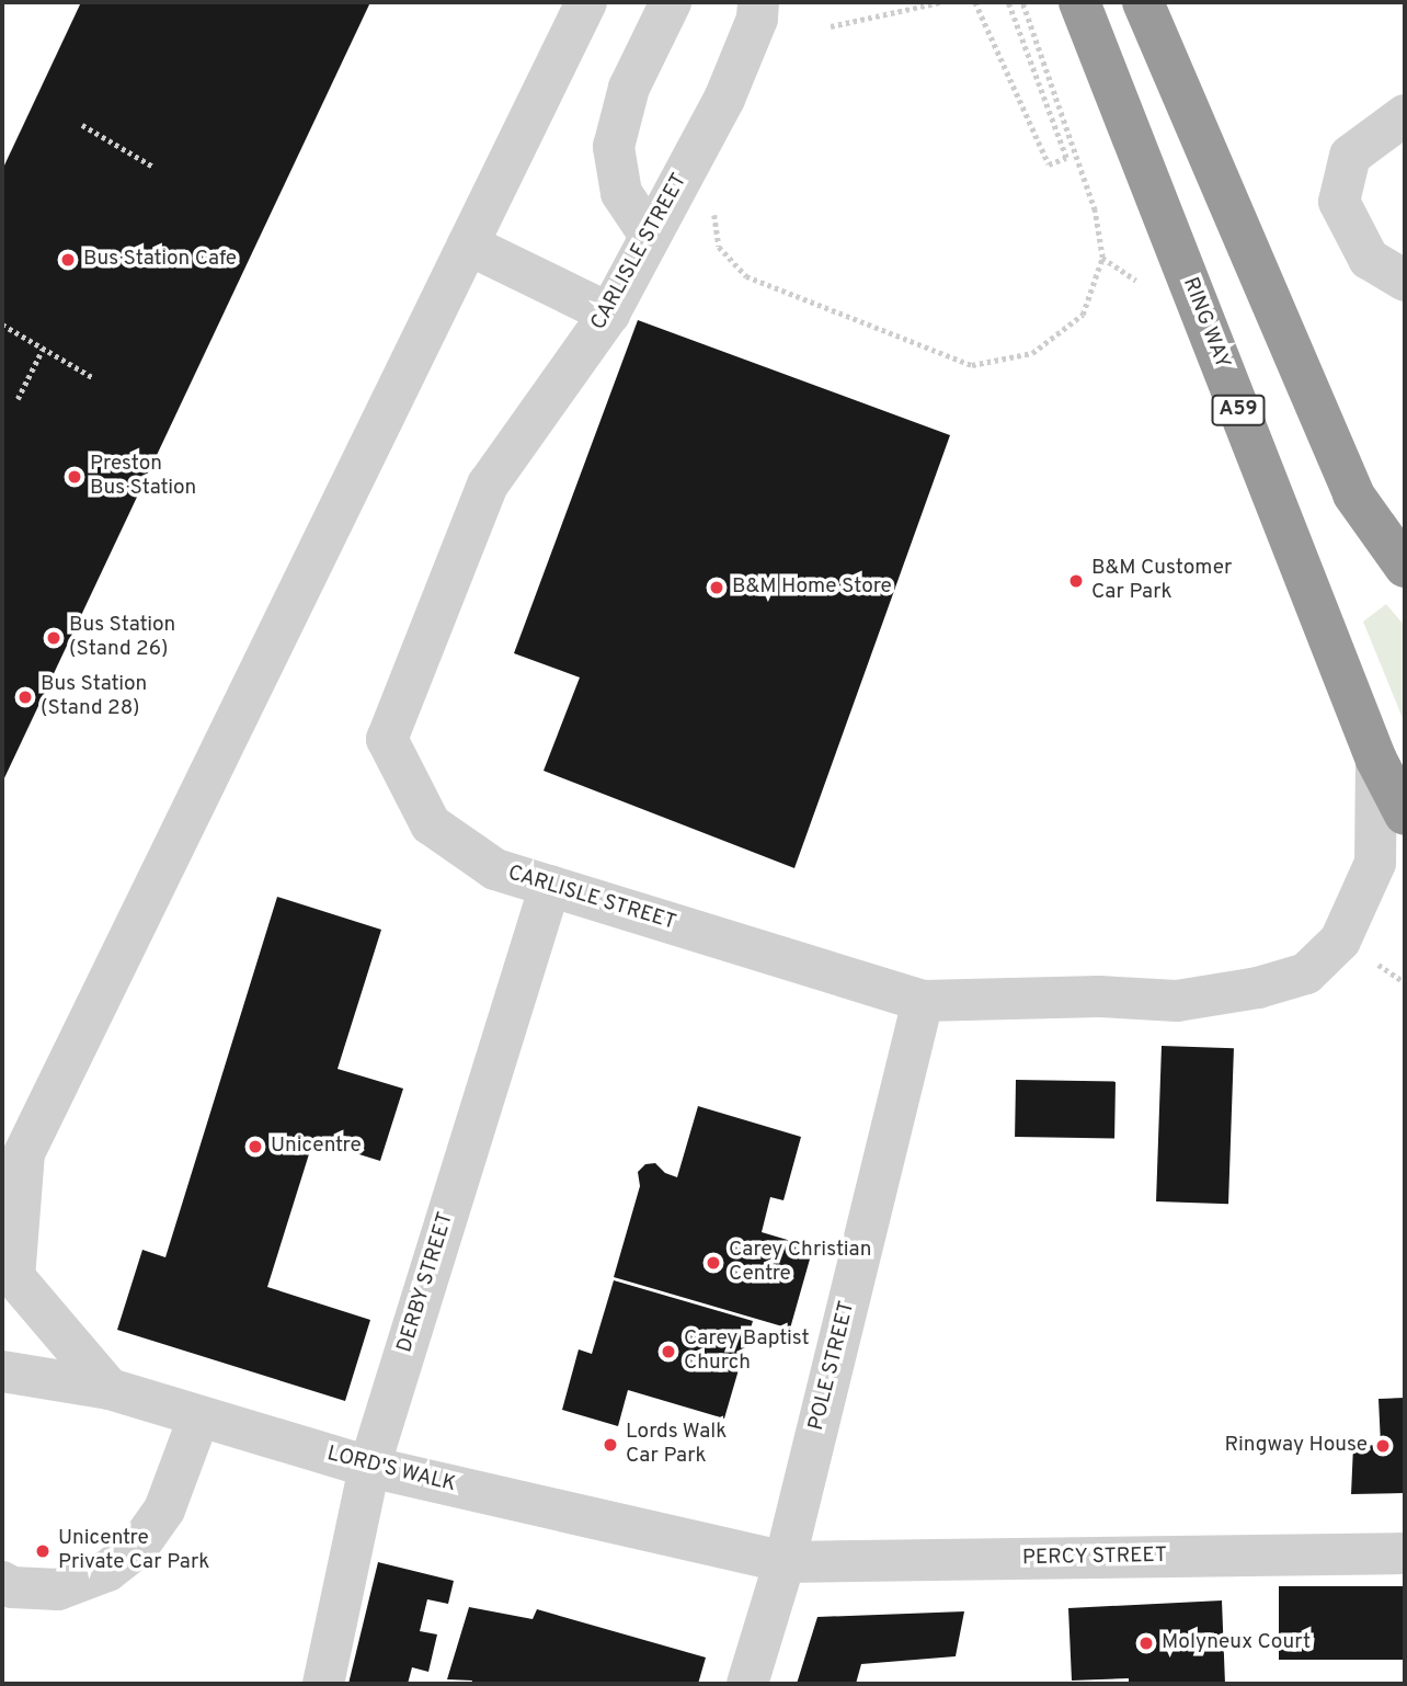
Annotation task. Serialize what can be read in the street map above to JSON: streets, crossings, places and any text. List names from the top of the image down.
{
  "streets": {
    "highway": ["RING WAY", "A59"],
    "street": [
      "CARLISLE STREET",
      "DERBY STREET",
      "POLE STREET",
      "LORD'S WALK",
      "PERCY STREET"
    ]
  },
  "crossings": [
    ["CARLISLE STREET", "RING WAY"],
    ["CARLISLE STREET", "DERBY STREET"],
    ["CARLISLE STREET", "POLE STREET"],
    ["DERBY STREET", "LORD'S WALK"],
    ["POLE STREET", "LORD'S WALK"],
    ["POLE STREET", "PERCY STREET"],
    ["LORD'S WALK", "PERCY STREET"]
  ],
  "places": [
    "Bus Station Cafe",
    "Preston Bus Station",
    "B&M Customer Car Park",
    "B&M Home Store",
    "Bus Station (Stand 26)",
    "Bus Station (Stand 28)",
    "Unicentre",
    "Carey Christian Centre",
    "Carey Baptist Church",
    "Lords Walk Car Park",
    "Ringway House",
    "Unicentre Private Car Park",
    "Molyneux Court"
  ]
}
